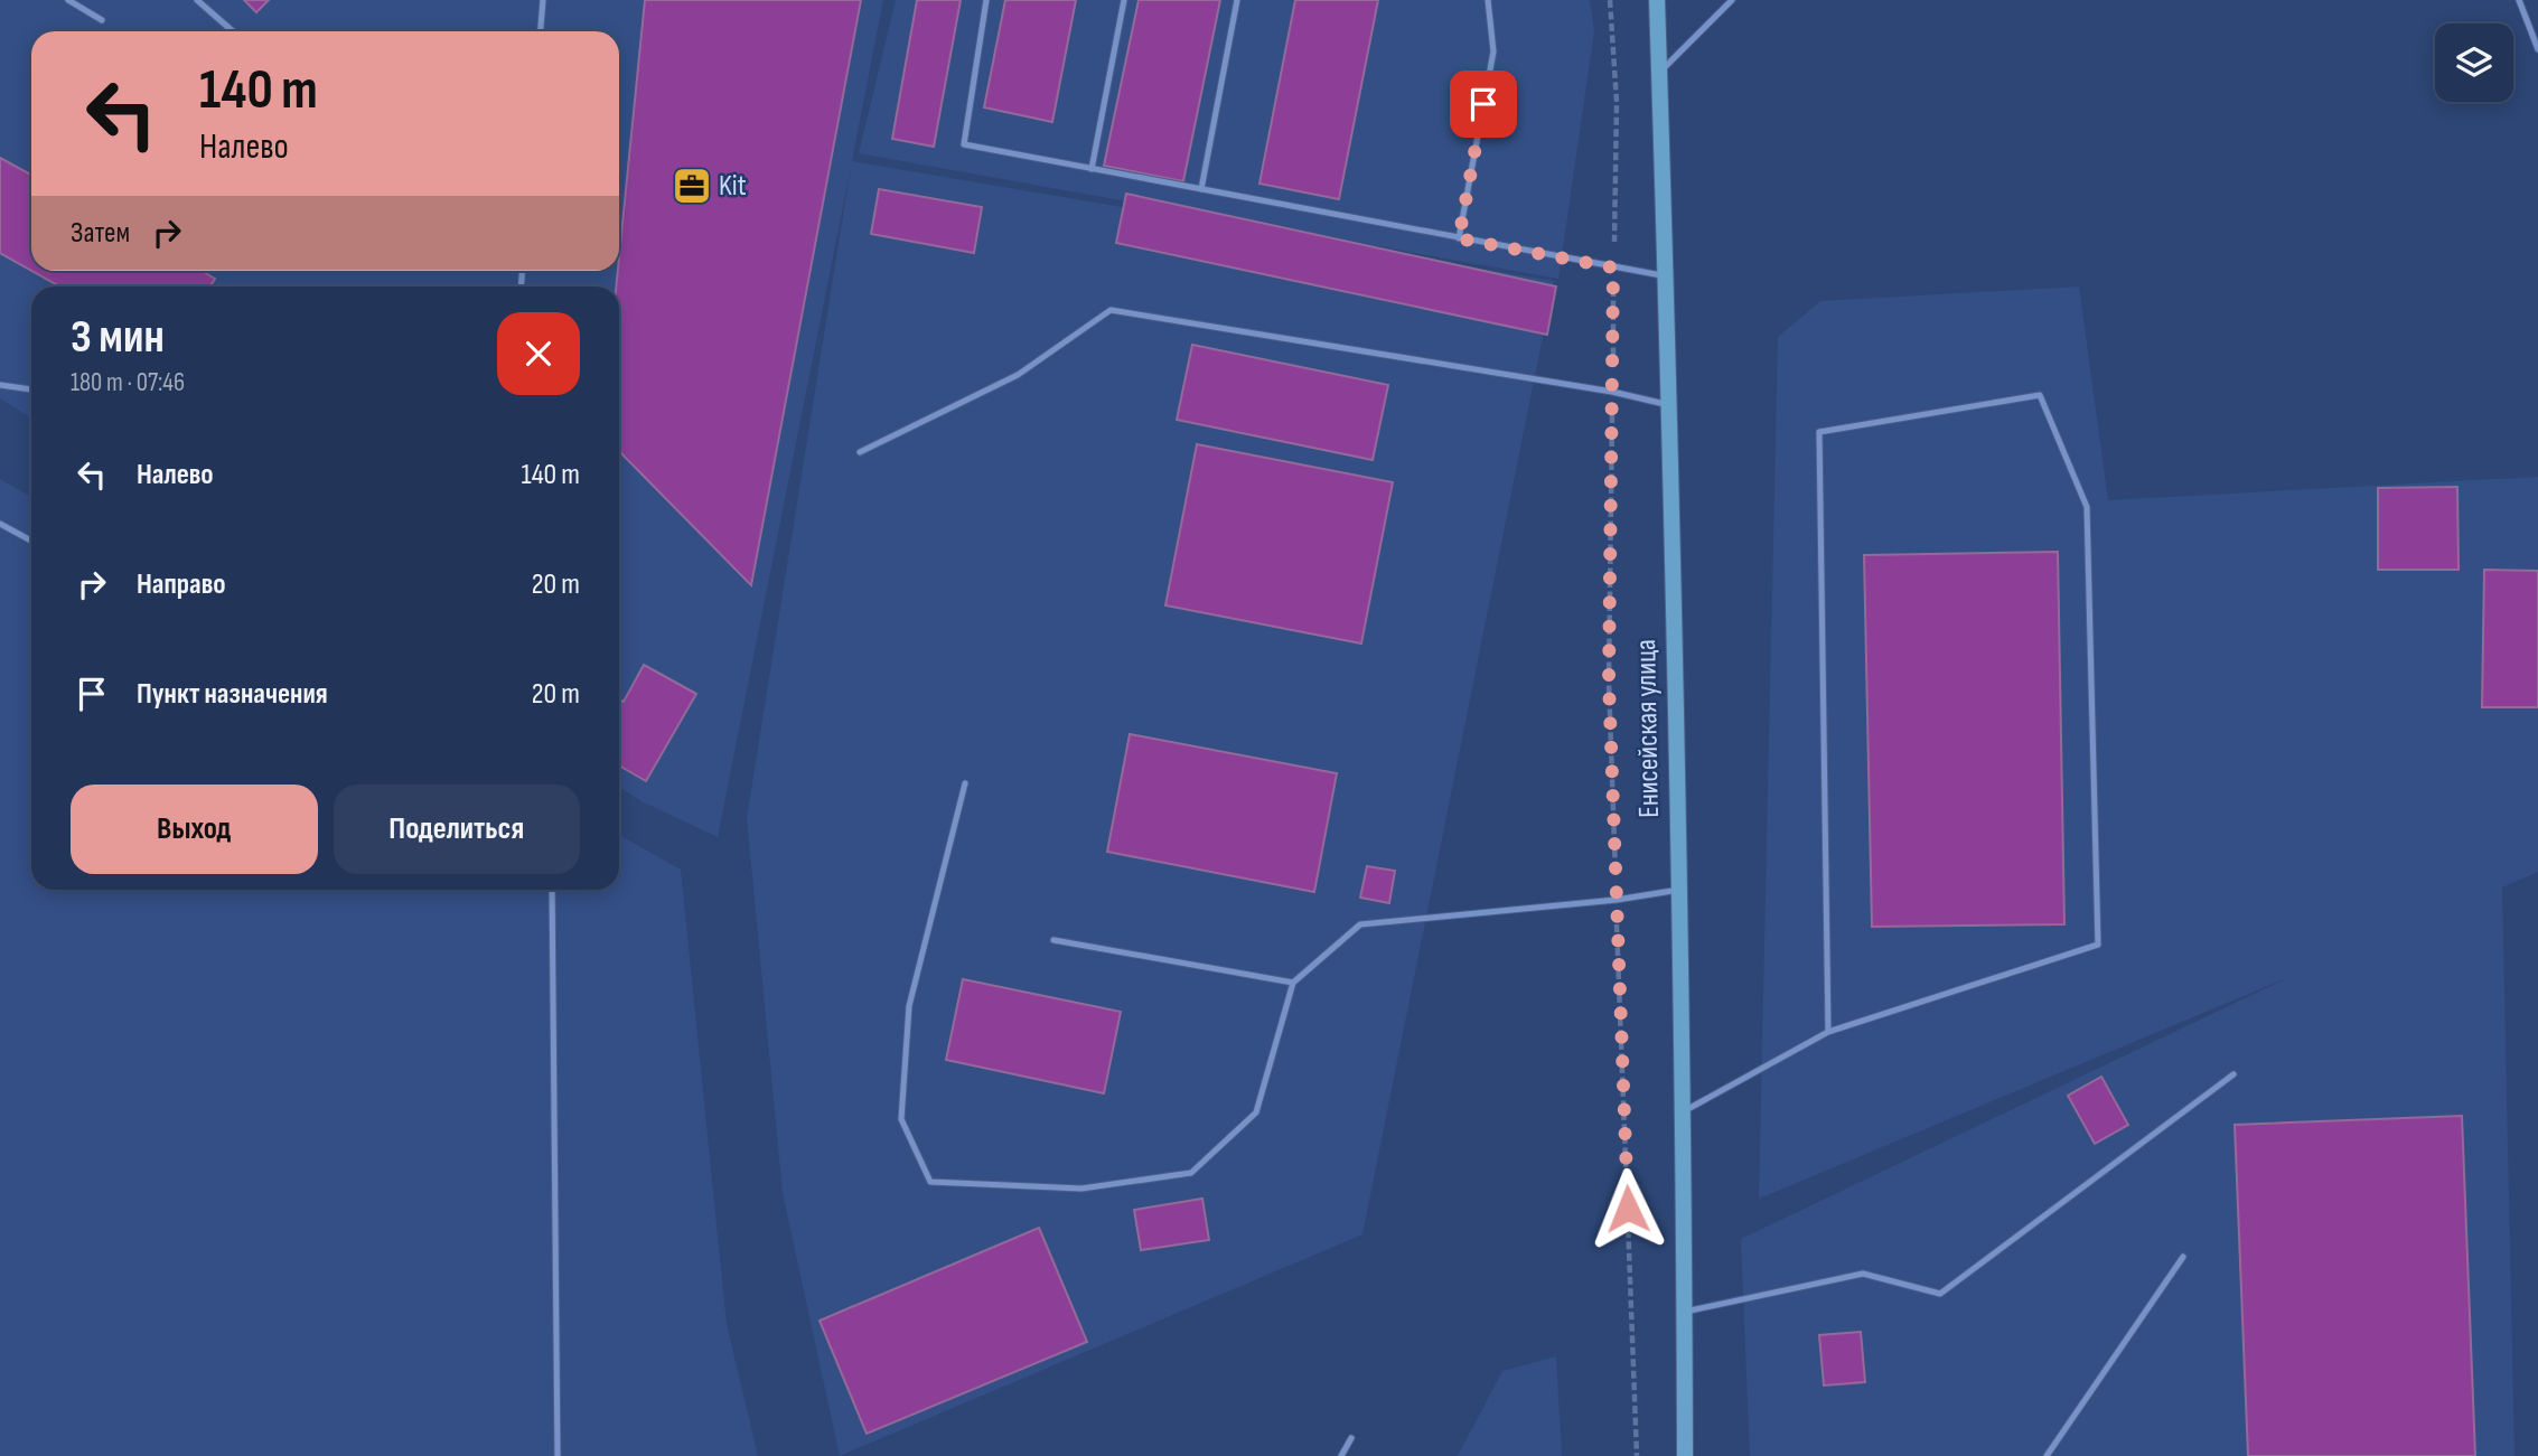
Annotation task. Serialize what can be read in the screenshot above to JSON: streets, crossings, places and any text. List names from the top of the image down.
{
  "streets": {
    "street": ["Енисейская улица"]
  },
  "places": {
    "office": ["Kit"]
  },
  "page": {
    "turn": ["140 m", "Налево"],
    "then": "Затем",
    "heading": ["3 мин", "180 m · 07:46"],
    "list": [
      {
        "name": "Налево",
        "value": "140 m"
      },
      {
        "name": "Направо",
        "value": "20 m"
      },
      {
        "name": "Пункт назначения",
        "value": "20 m"
      }
    ],
    "buttons": ["Выход", "Поделиться"]
  }
}
